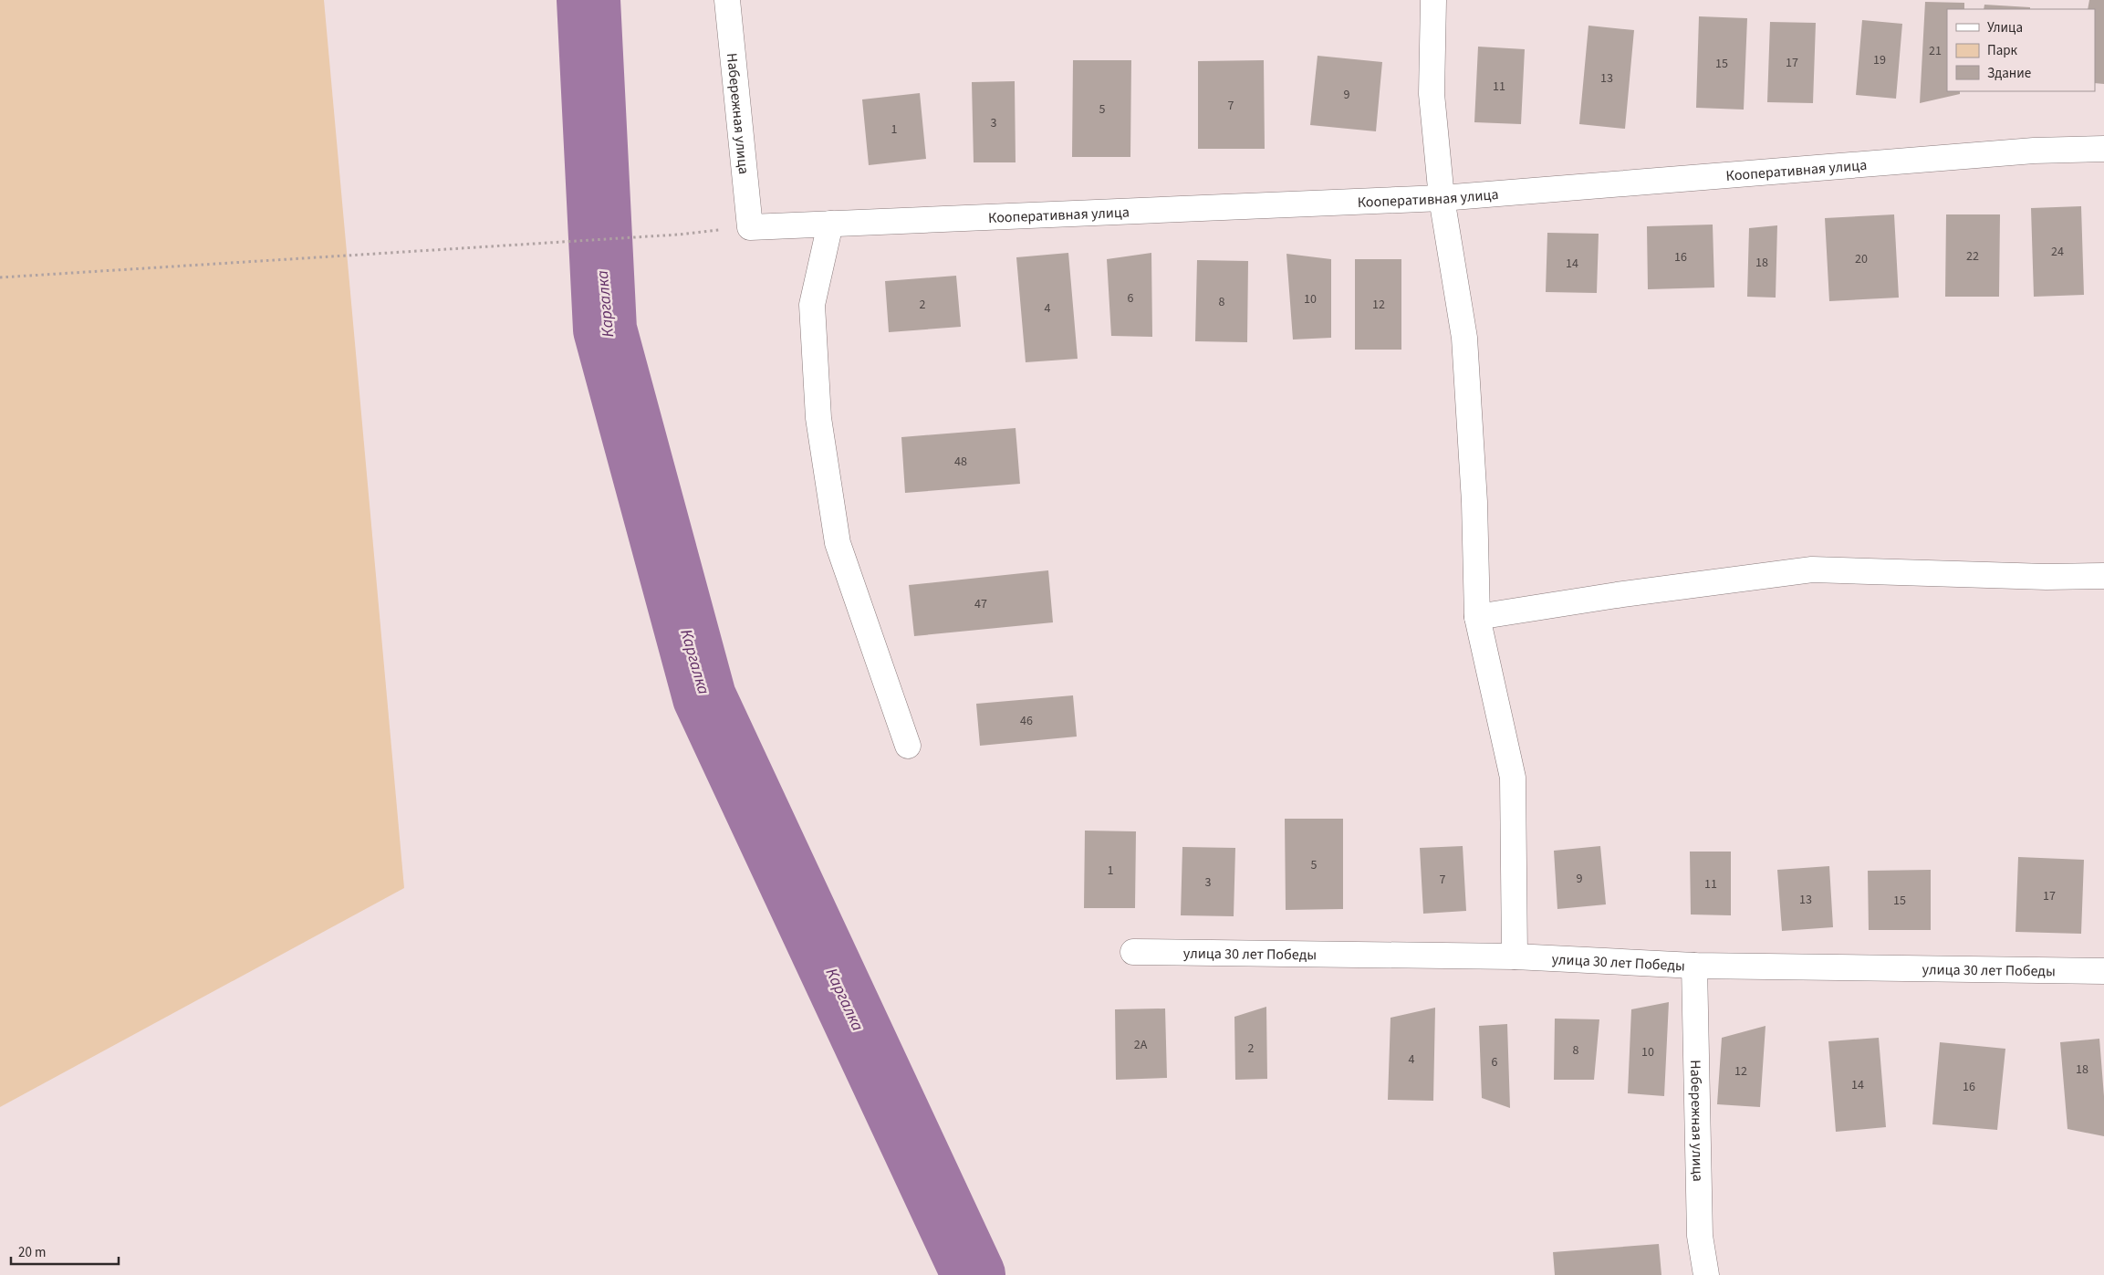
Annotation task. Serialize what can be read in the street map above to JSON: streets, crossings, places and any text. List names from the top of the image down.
{
  "streets": {
    "street": ["Набережная улица", "Кооперативная улица", "улица 30 лет Победы"]
  },
  "crossings": [
    ["Набережная улица", "Кооперативная улица"],
    ["Набережная улица", "улица 30 лет Победы"]
  ],
  "water": ["Каргалка"],
  "house_numbers": [
    "21",
    "19",
    "17",
    "15",
    "13",
    "11",
    "9",
    "7",
    "5",
    "3",
    "1",
    "24",
    "22",
    "16",
    "20",
    "18",
    "14",
    "6",
    "10",
    "8",
    "2",
    "12",
    "4",
    "48",
    "47",
    "46",
    "5",
    "1",
    "9",
    "7",
    "3",
    "11",
    "17",
    "13",
    "15",
    "2А",
    "2",
    "8",
    "10",
    "4",
    "6",
    "18",
    "12",
    "14",
    "16"
  ],
  "legend": ["Улица", "Парк", "Здание"],
  "scale_bar": "20 m"
}
